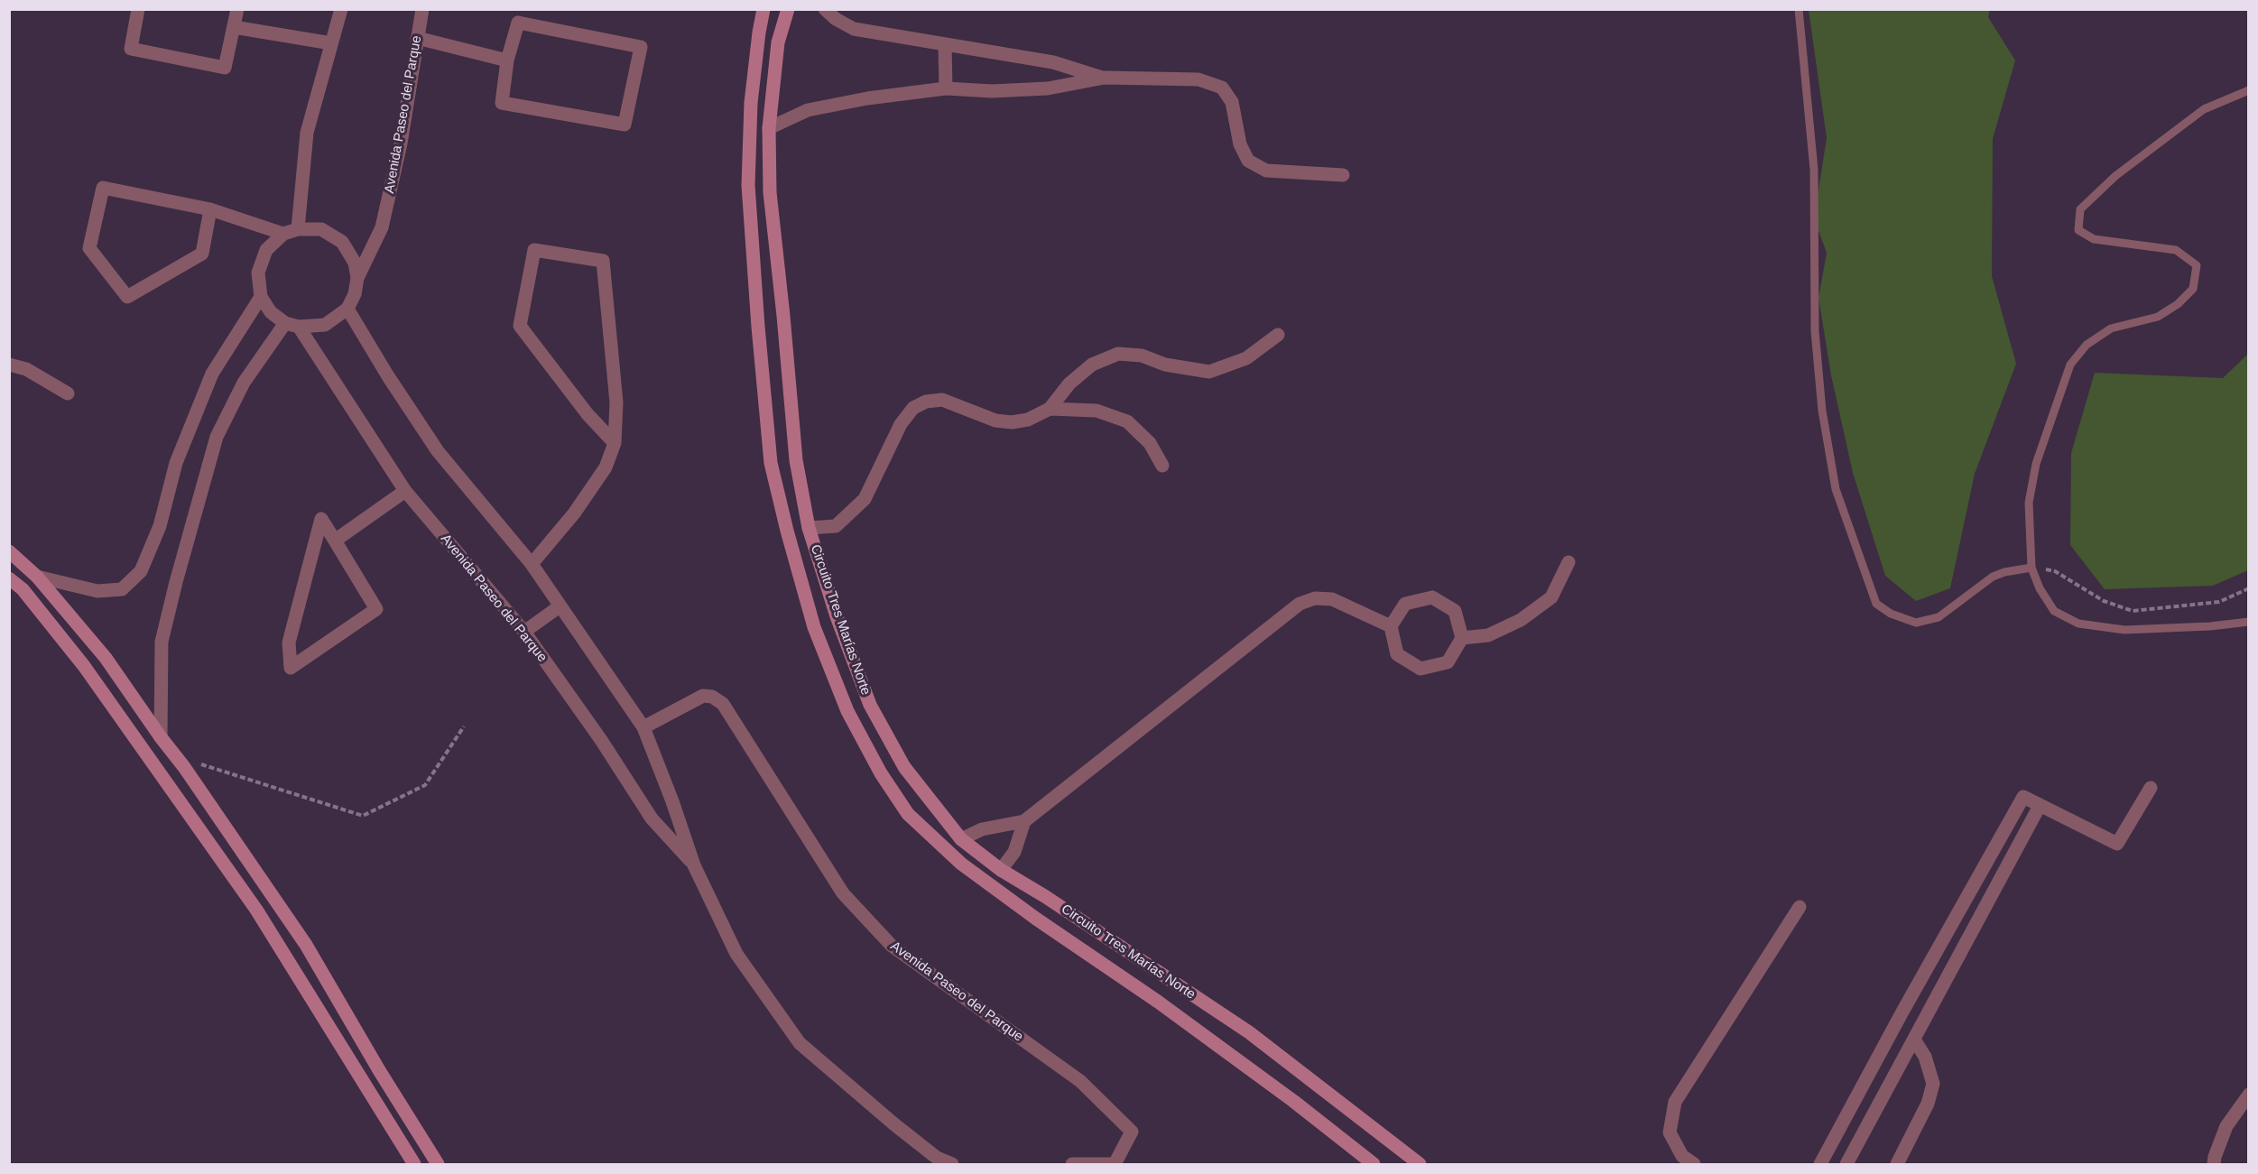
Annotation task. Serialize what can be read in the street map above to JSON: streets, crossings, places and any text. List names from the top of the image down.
{
  "streets": {
    "street": ["Avenida Paseo del Parque", "Circuito Tres Marías Norte"]
  }
}
